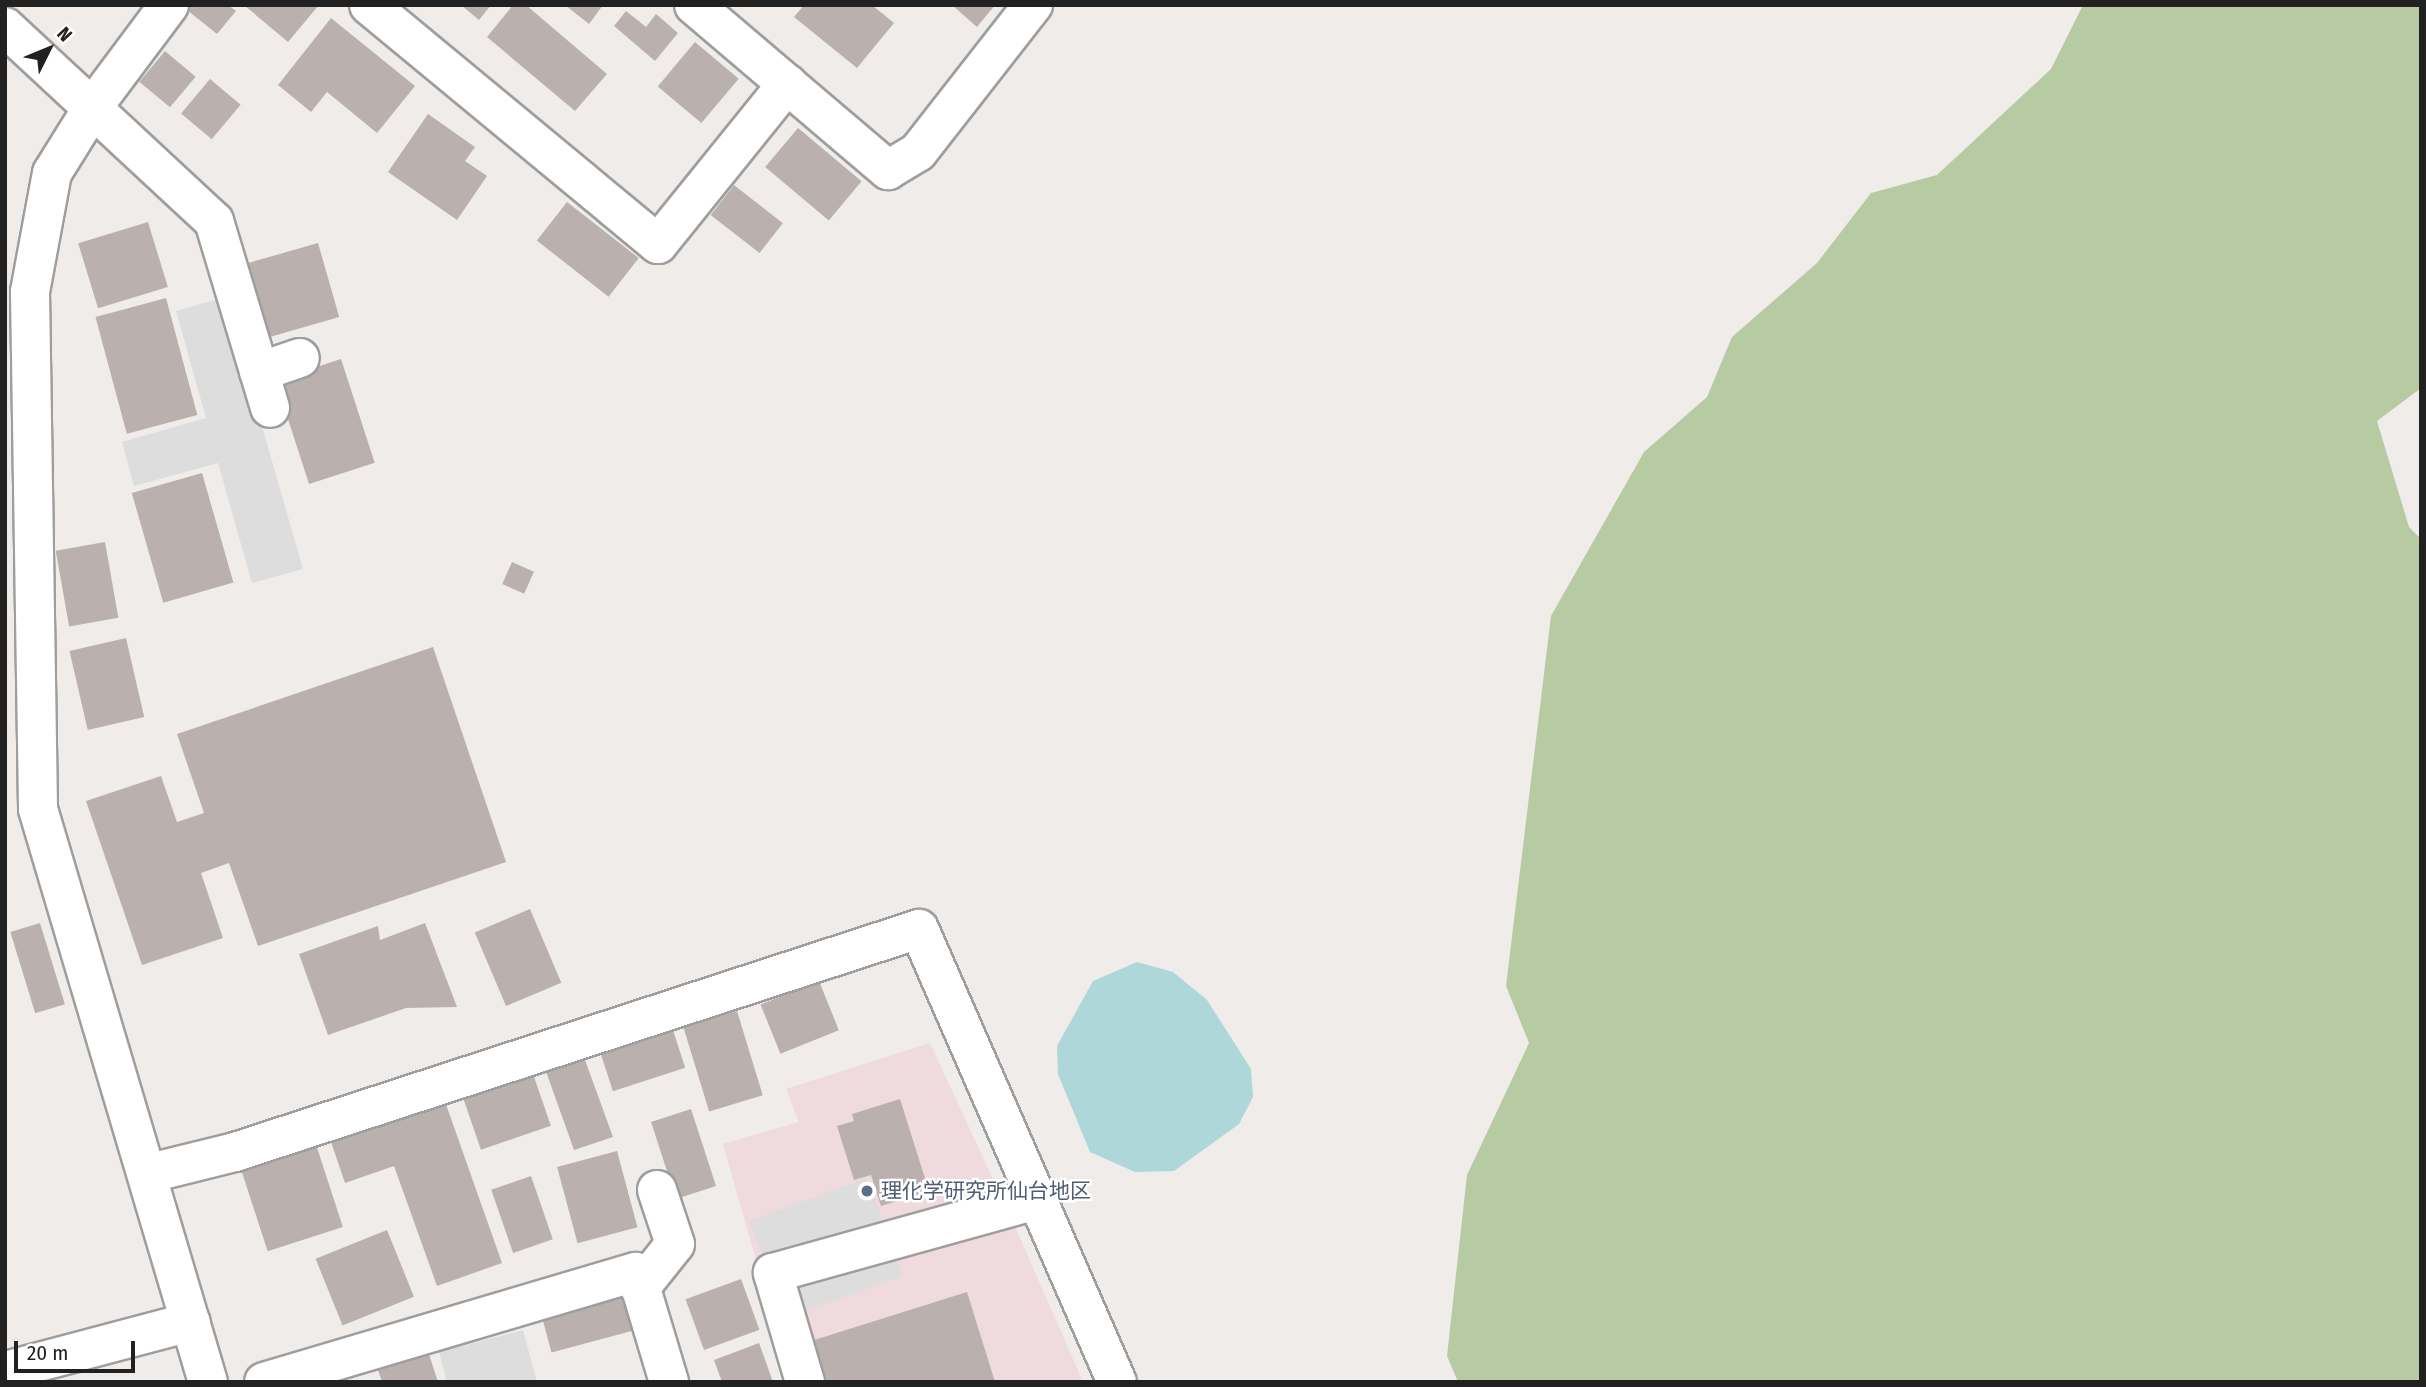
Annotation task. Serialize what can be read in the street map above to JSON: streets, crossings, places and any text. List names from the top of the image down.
{
  "places": ["理化学研究所仙台地区"],
  "scale_bar": "20 m",
  "north": "top right"
}
